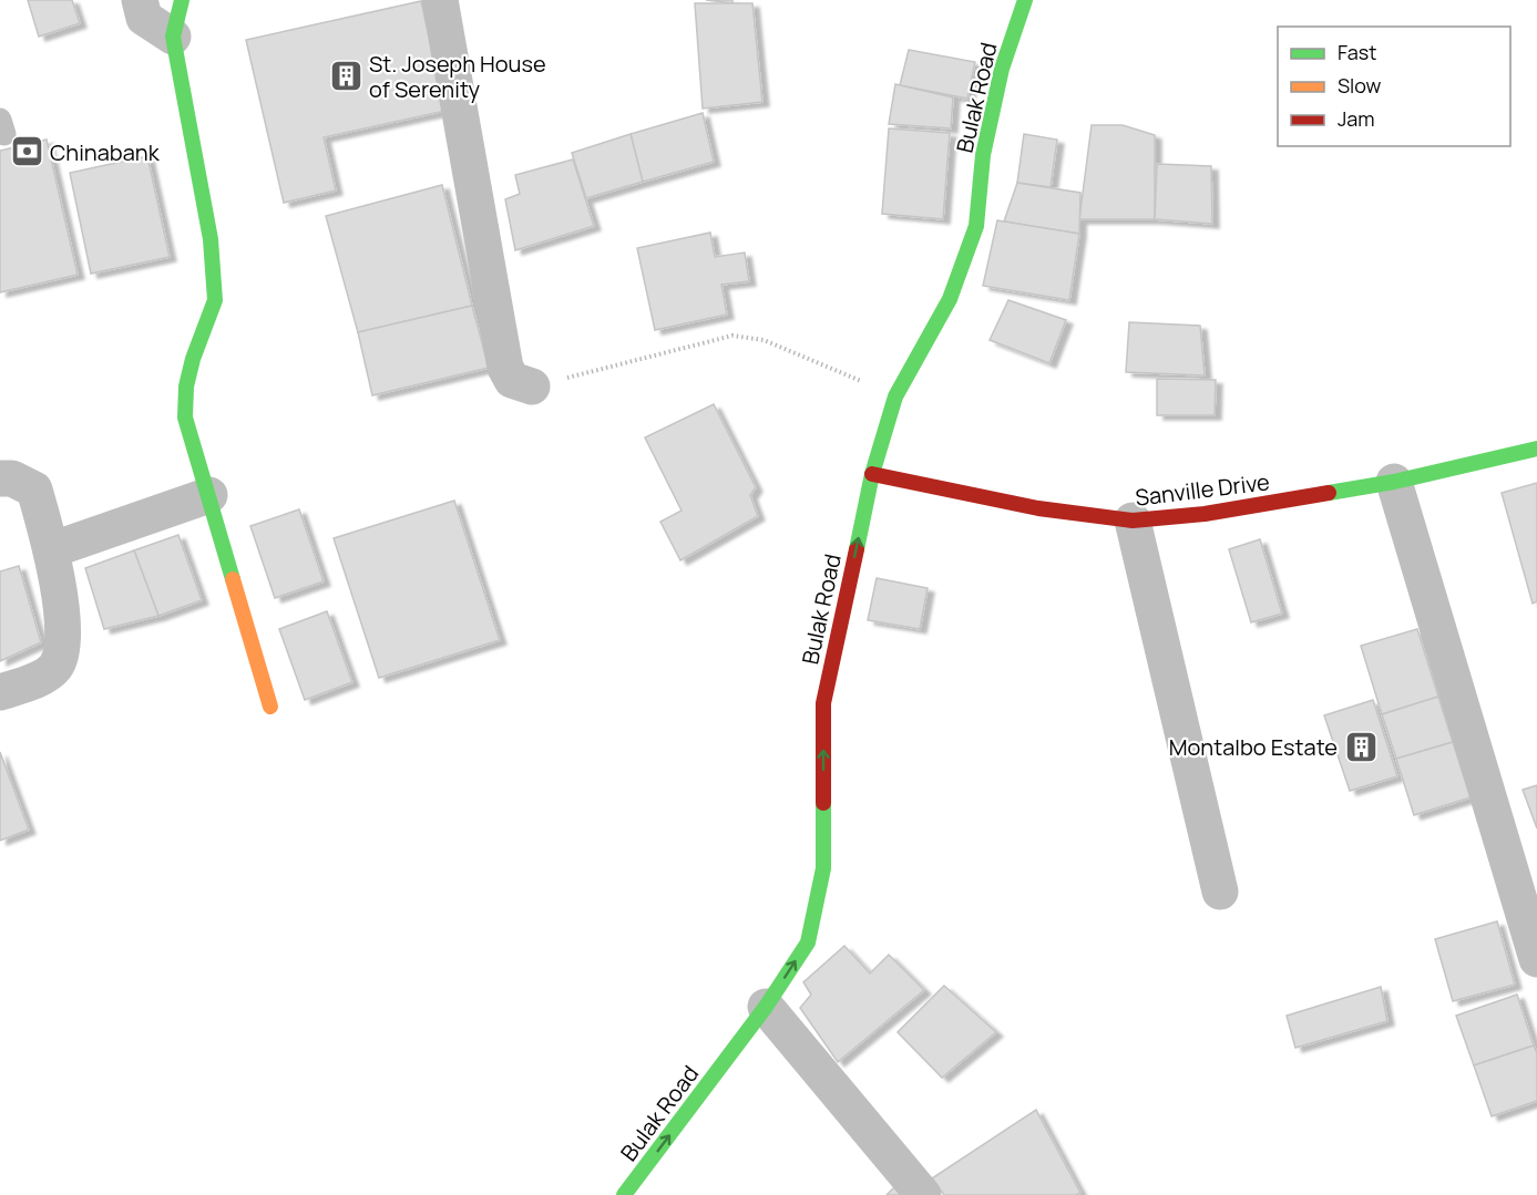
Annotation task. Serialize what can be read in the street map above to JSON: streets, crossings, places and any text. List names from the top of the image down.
{
  "streets": {
    "street": ["Bulak Road", "Sanville Drive"]
  },
  "crossings": [
    ["Bulak Road", "Sanville Drive"]
  ],
  "one_way": ["Bulak Road"],
  "places": {
    "building": ["St. Joseph House of Serenity", "Montalbo Estate"],
    "bank": ["Chinabank"]
  },
  "legend": ["Fast", "Slow", "Jam"]
}
